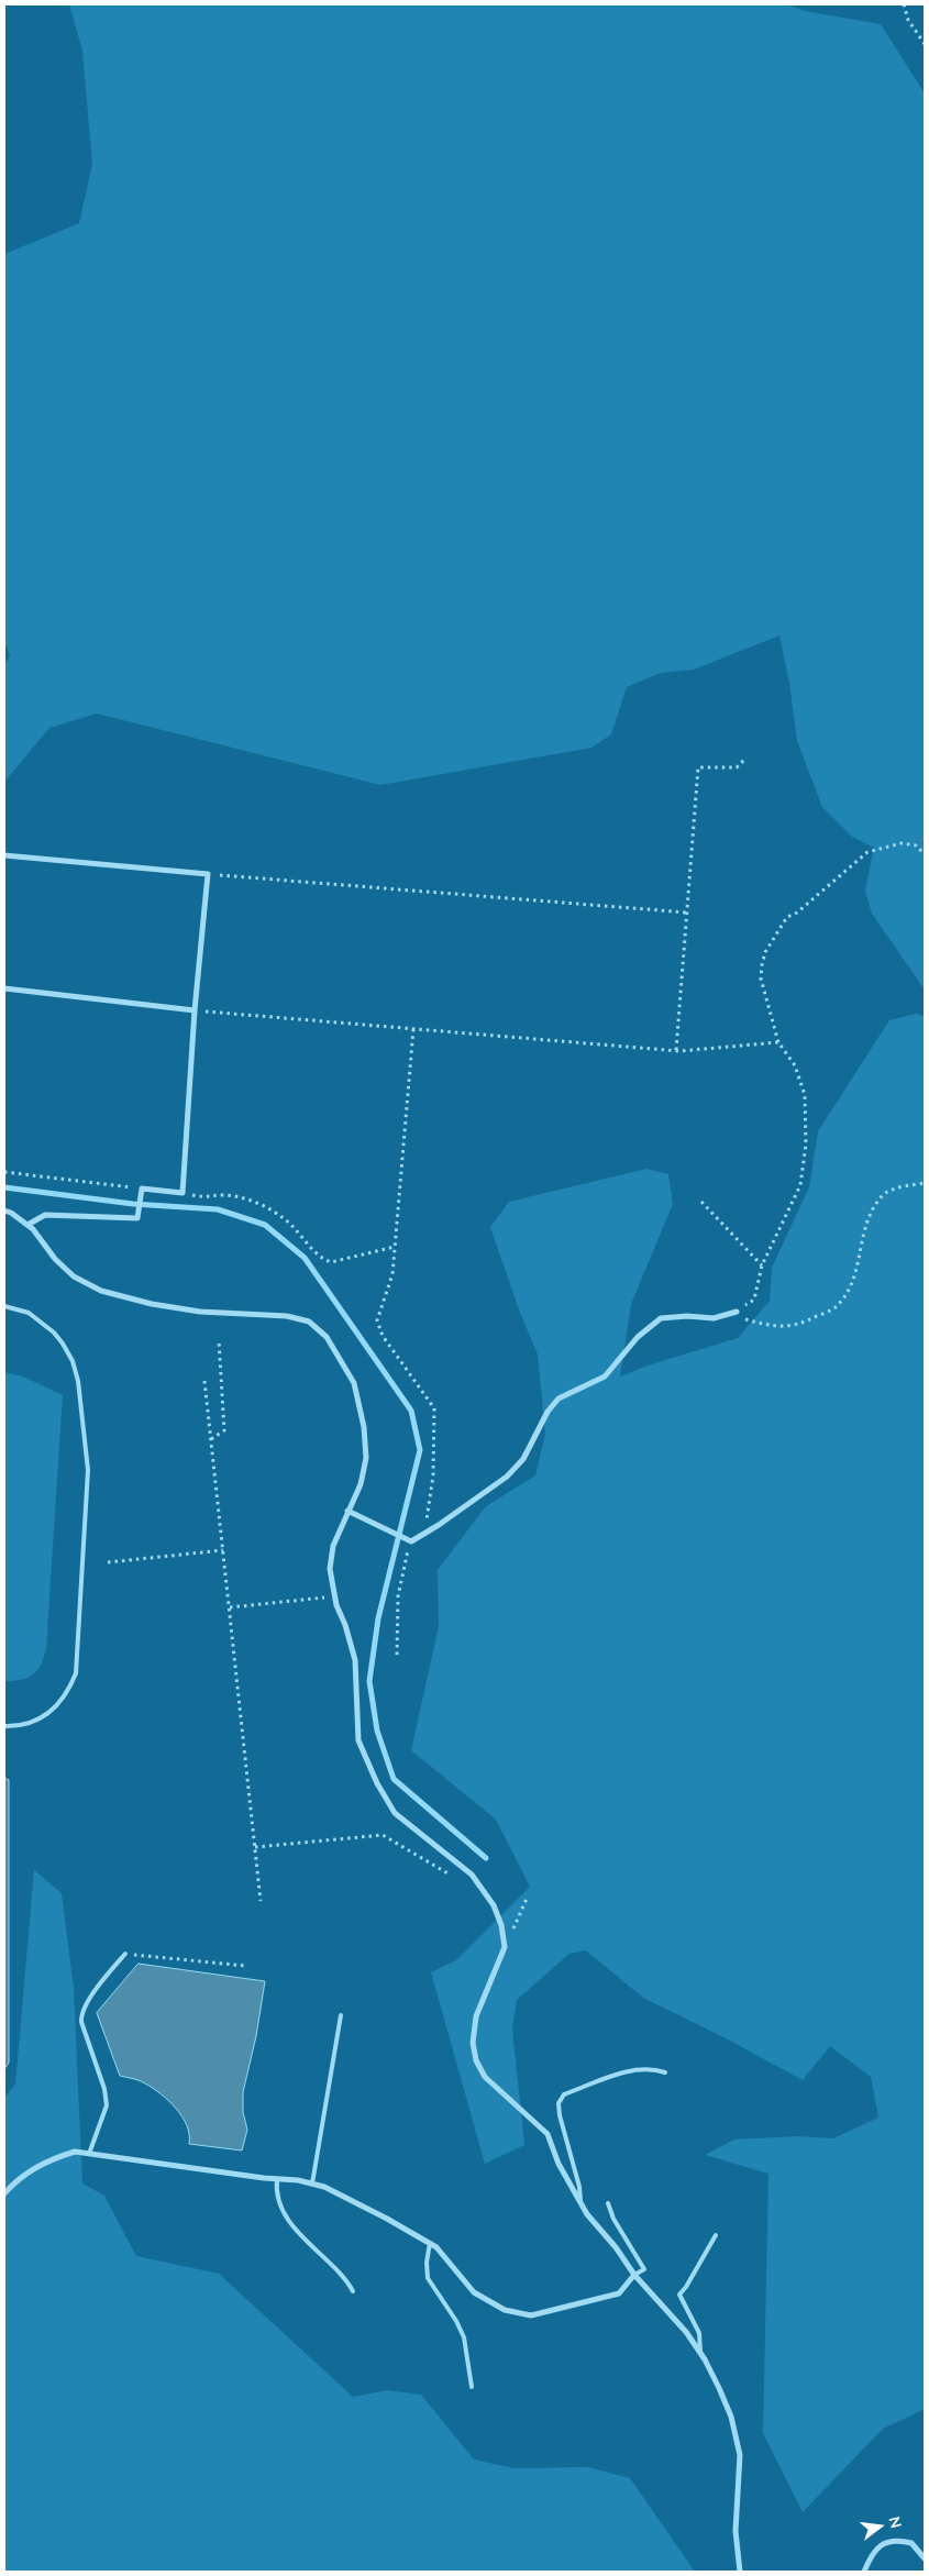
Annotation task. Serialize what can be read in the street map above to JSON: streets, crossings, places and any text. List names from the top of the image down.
{
  "north": "right"
}
